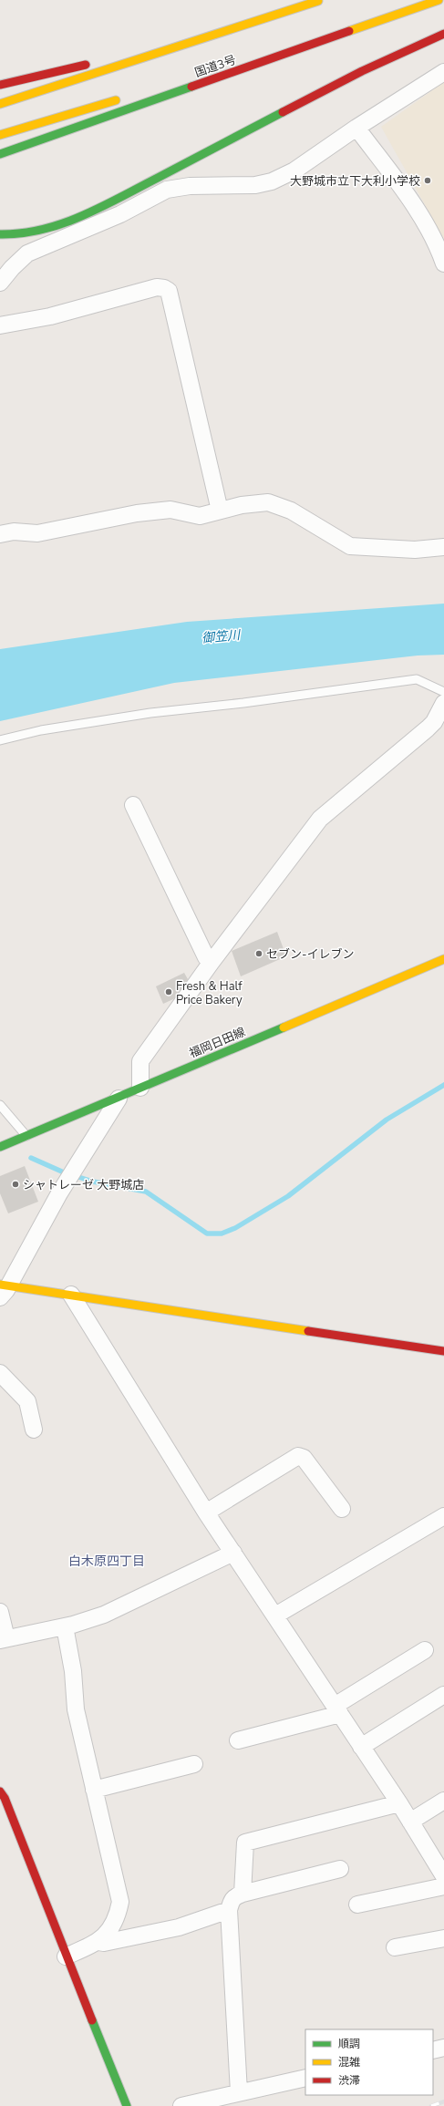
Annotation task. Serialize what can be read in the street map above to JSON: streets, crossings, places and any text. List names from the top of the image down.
{
  "streets": {
    "main road": ["国道3号", "福岡日田線"]
  },
  "districts": ["白木原四丁目"],
  "water": ["御笠川"],
  "places": [
    "大野城市立下大利小学校",
    "セブン-イレブン",
    "Fresh & Half Price Bakery",
    "シャトレーゼ 大野城店"
  ],
  "legend": ["順調", "混雑", "渋滞"]
}
